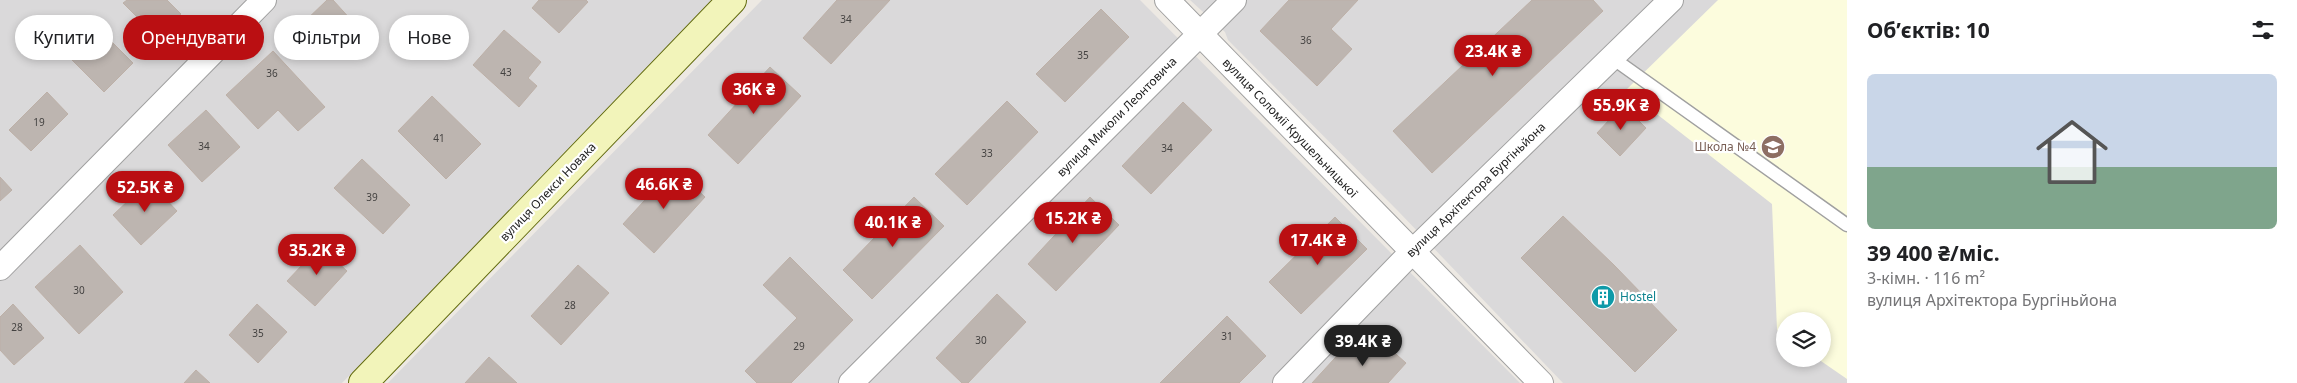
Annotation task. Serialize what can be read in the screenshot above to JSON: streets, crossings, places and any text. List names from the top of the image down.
{
  "streets": {
    "main road": ["вулиця Олекси Новака"],
    "street": ["вулиця Миколи Леонтовича", "вулиця Соломії Крушельницької", "вулиця Архітектора Бургіньйона"]
  },
  "crossings": [
    ["вулиця Миколи Леонтовича", "вулиця Соломії Крушельницької"],
    ["вулиця Соломії Крушельницької", "вулиця Архітектора Бургіньйона"]
  ],
  "places": {
    "school or university": ["Школа №4"],
    "building": ["Hostel"]
  },
  "house_numbers": [
    "34",
    "36",
    "35",
    "43",
    "36",
    "19",
    "41",
    "34",
    "34",
    "33",
    "39",
    "30",
    "28",
    "28",
    "35",
    "31",
    "30",
    "29"
  ],
  "page": {
    "heading": "Об’єктів: 10",
    "chip": [
      "Купити",
      "Орендувати",
      "Фільтри",
      "Нове"
    ],
    "price": [
      "23.4K ₴",
      "36K ₴",
      "55.9K ₴",
      "46.6K ₴",
      "52.5K ₴",
      "15.2K ₴",
      "40.1K ₴",
      "17.4K ₴",
      "35.2K ₴",
      "39.4K ₴"
    ],
    "list": [
      {
        "name": "39 400 ₴/міс.",
        "note": "3-кімн. · 116 m² · вулиця Архітектора Бургіньйона"
      }
    ]
  }
}
